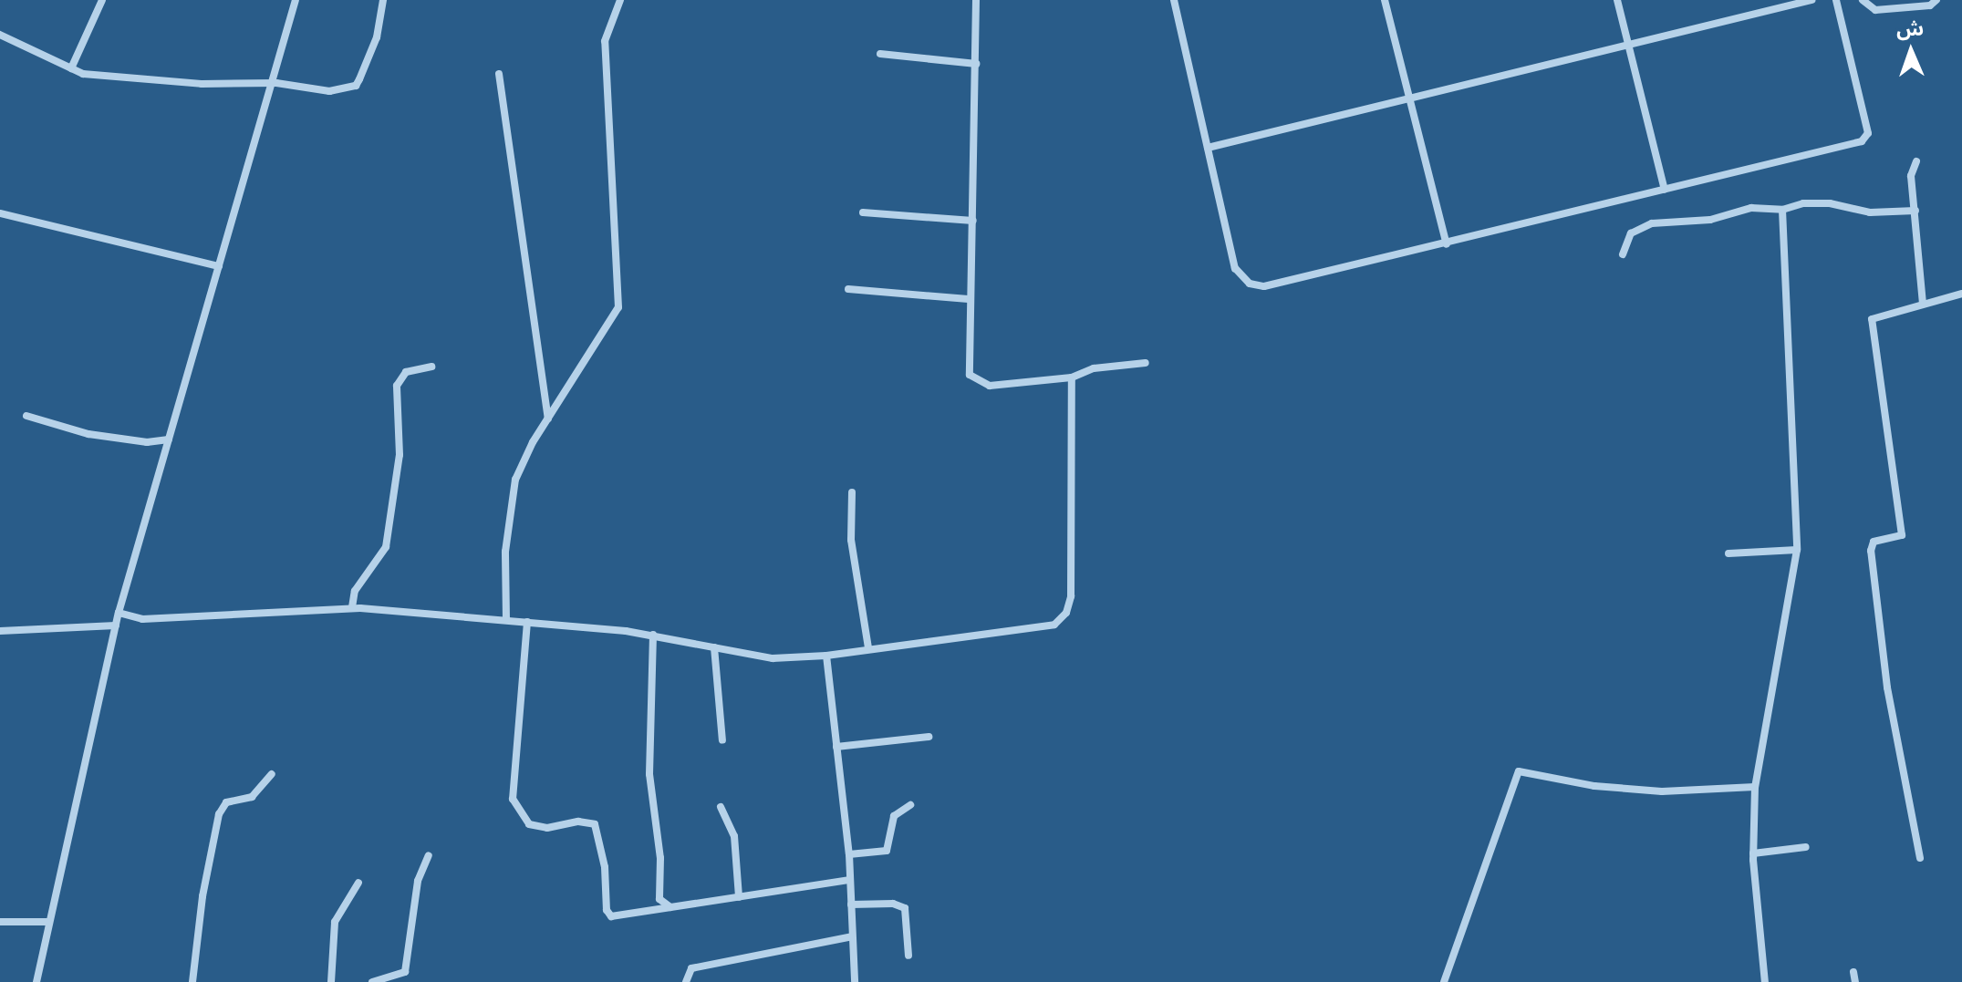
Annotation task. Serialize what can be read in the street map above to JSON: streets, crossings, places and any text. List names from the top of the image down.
{
  "north": "top"
}
